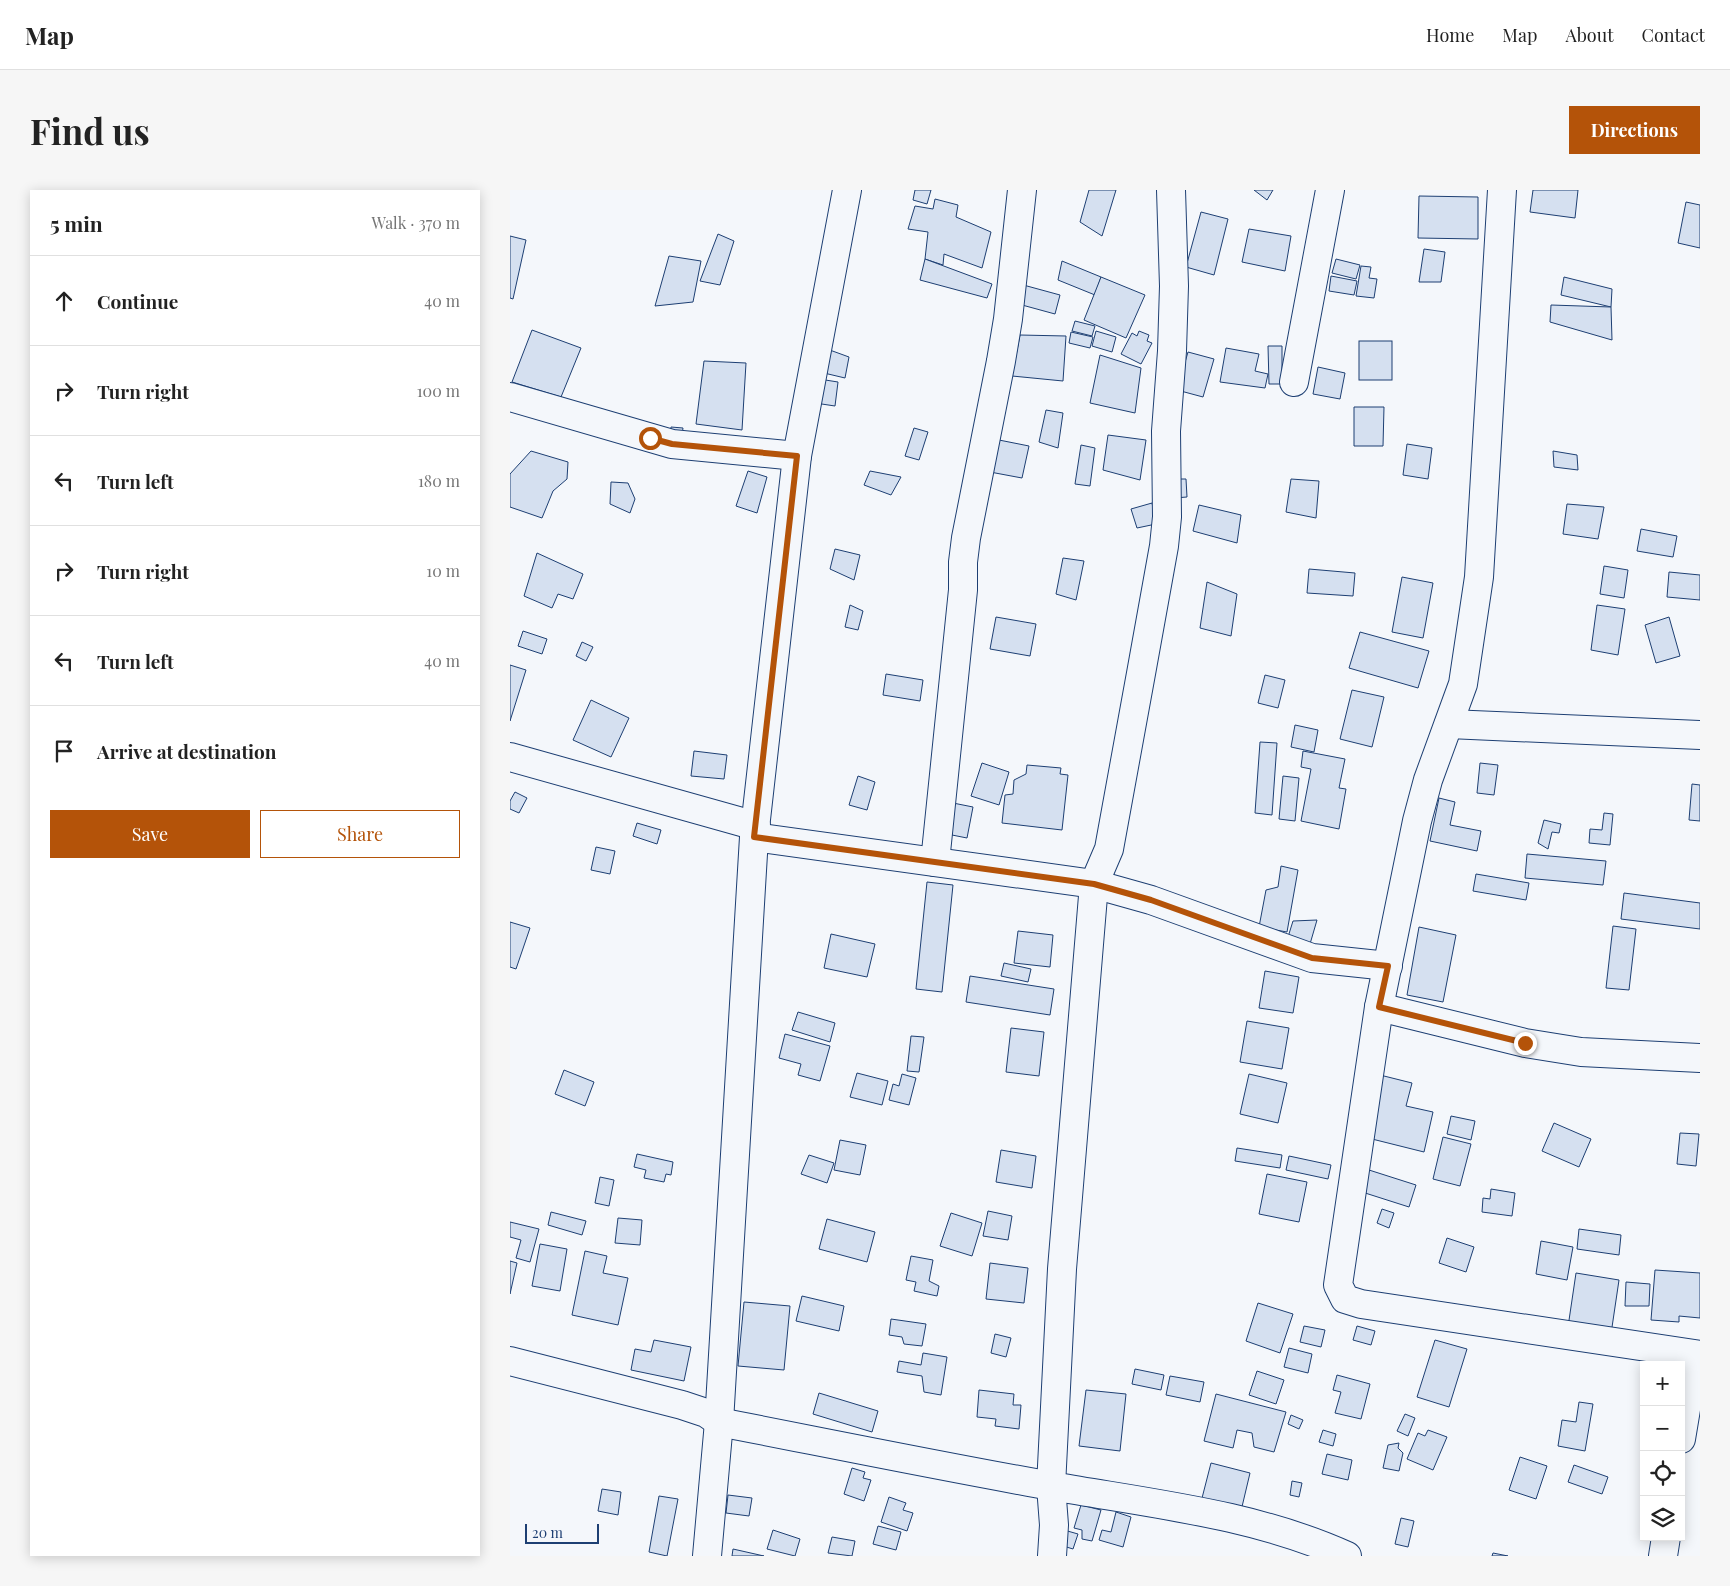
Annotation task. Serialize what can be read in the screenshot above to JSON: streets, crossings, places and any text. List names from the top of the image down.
{
  "scale_bar": "20 m",
  "page": {
    "header": "Map",
    "nav": [
      "Home",
      "Map",
      "About",
      "Contact"
    ],
    "buttons": [
      "Directions",
      ["Save", "Share"]
    ],
    "title": "Find us",
    "heading": ["5 min", "Walk · 370 m"],
    "list": [
      ["Continue", "40 m"],
      ["Turn right", "100 m"],
      ["Turn left", "180 m"],
      ["Turn right", "10 m"],
      ["Turn left", "40 m"],
      "Arrive at destination"
    ],
    "map_buttons": ["+", "−"],
    "scale": "20 m"
  }
}
